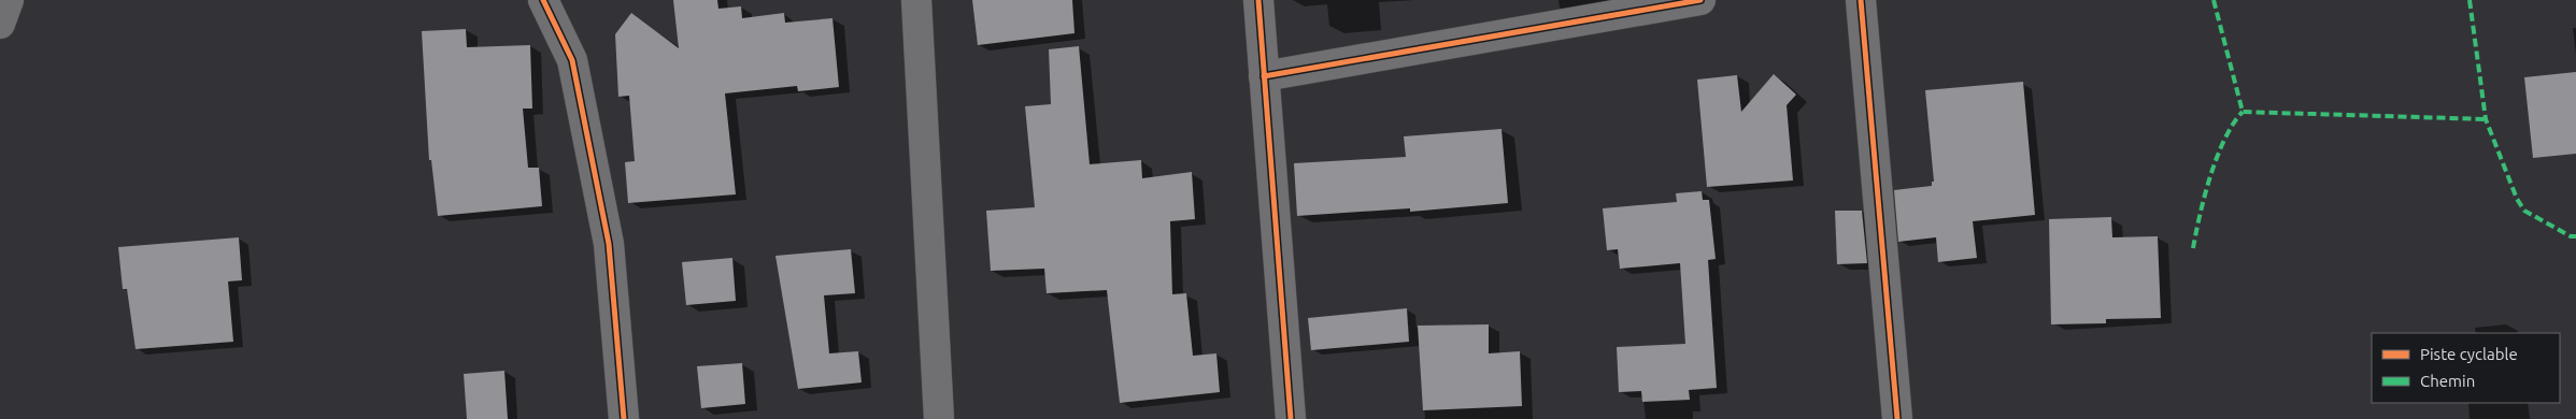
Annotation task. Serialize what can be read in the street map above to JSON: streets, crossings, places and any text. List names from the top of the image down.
{
  "legend": ["Piste cyclable", "Chemin"]
}
